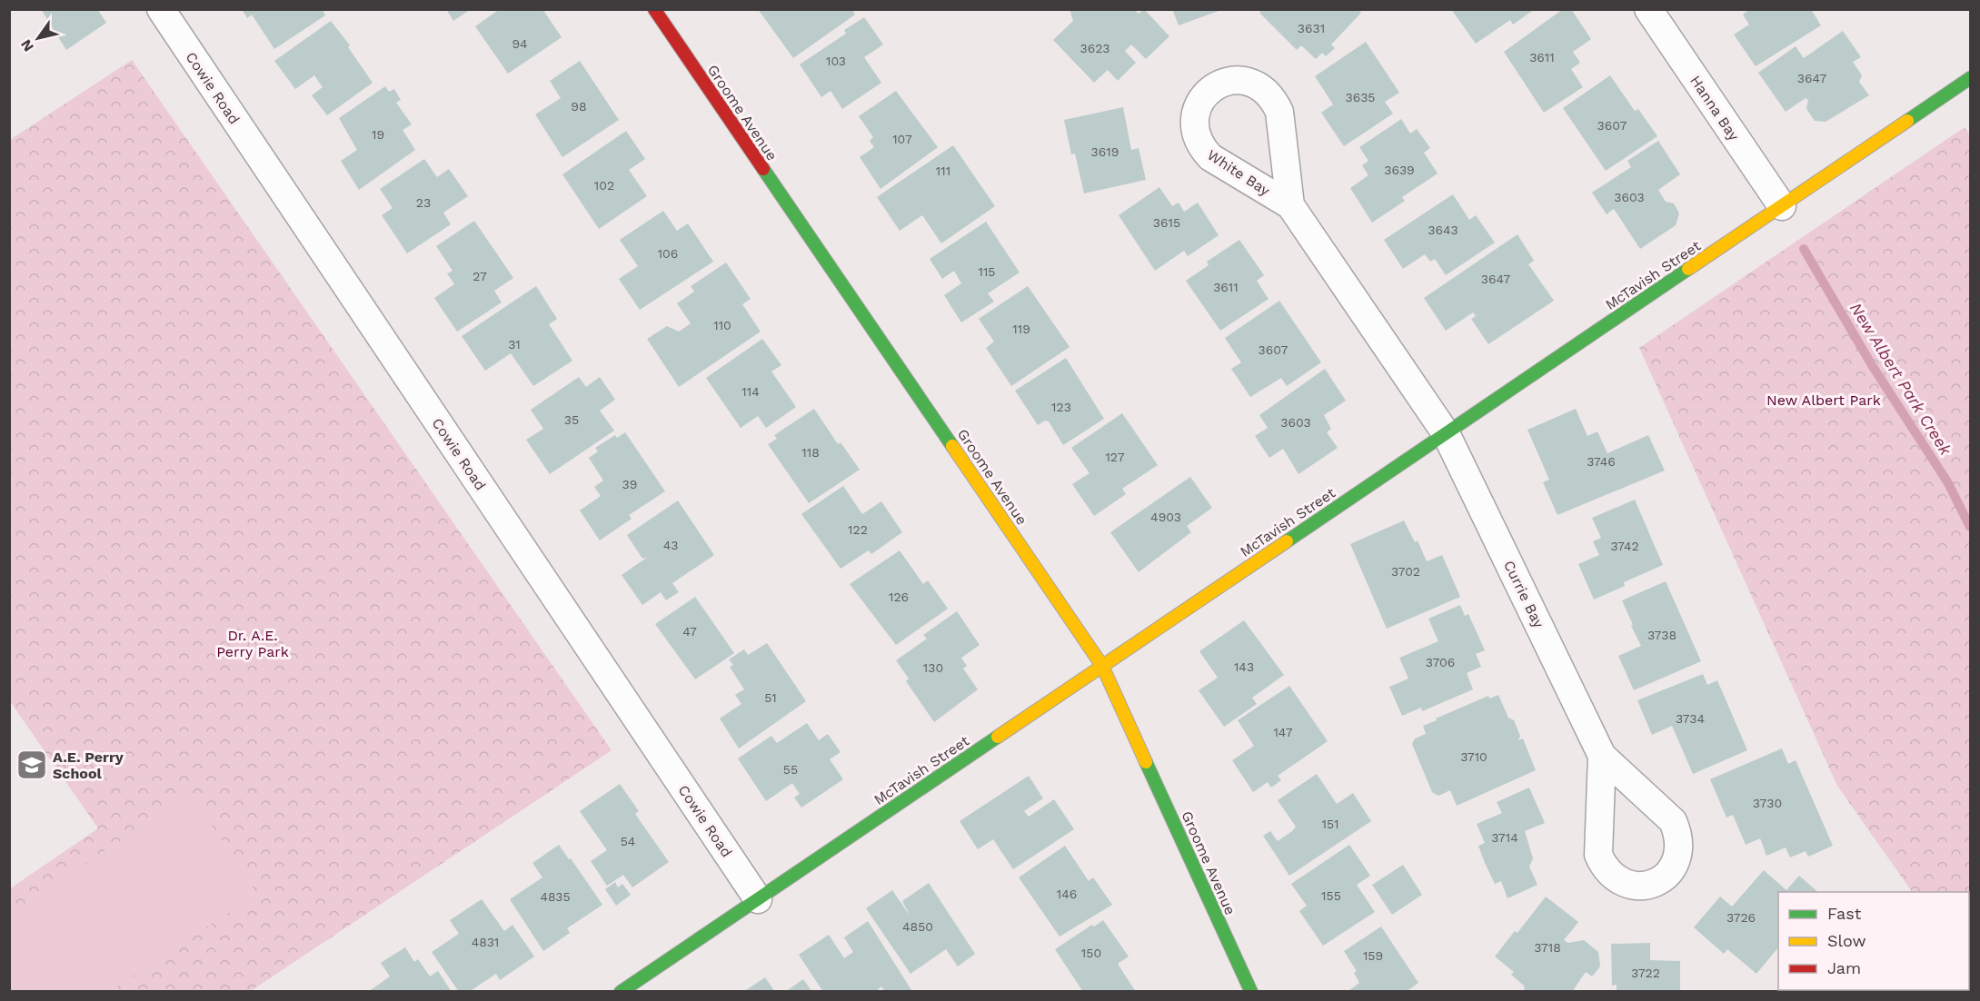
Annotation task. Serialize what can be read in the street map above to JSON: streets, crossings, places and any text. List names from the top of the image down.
{
  "streets": {
    "street": [
      "Cowie Road",
      "Hanna Bay",
      "Groome Avenue",
      "White Bay",
      "McTavish Street",
      "Currie Bay"
    ]
  },
  "crossings": [
    ["Cowie Road", "McTavish Street"],
    ["Hanna Bay", "McTavish Street"],
    ["Groome Avenue", "McTavish Street"],
    ["White Bay", "McTavish Street"],
    ["White Bay", "Currie Bay"],
    ["McTavish Street", "Currie Bay"]
  ],
  "water": ["New Albert Park Creek"],
  "parks": ["New Albert Park", "Dr. A.E. Perry Park"],
  "places": {
    "school or university": ["A.E. Perry School"]
  },
  "house_numbers": [
    "3631",
    "94",
    "3623",
    "3611",
    "103",
    "3647",
    "3635",
    "98",
    "3607",
    "19",
    "107",
    "3619",
    "3639",
    "111",
    "102",
    "3603",
    "23",
    "3615",
    "3643",
    "106",
    "115",
    "27",
    "3647",
    "3611",
    "110",
    "119",
    "31",
    "3607",
    "114",
    "123",
    "35",
    "3603",
    "118",
    "127",
    "3746",
    "39",
    "4903",
    "122",
    "43",
    "3742",
    "3702",
    "126",
    "47",
    "3738",
    "3706",
    "143",
    "130",
    "51",
    "3734",
    "147",
    "3710",
    "55",
    "3730",
    "151",
    "3714",
    "54",
    "146",
    "155",
    "4835",
    "3726",
    "4850",
    "4831",
    "3718",
    "150",
    "159",
    "3722"
  ],
  "legend": ["Fast", "Slow", "Jam"],
  "north": "bottom left"
}
